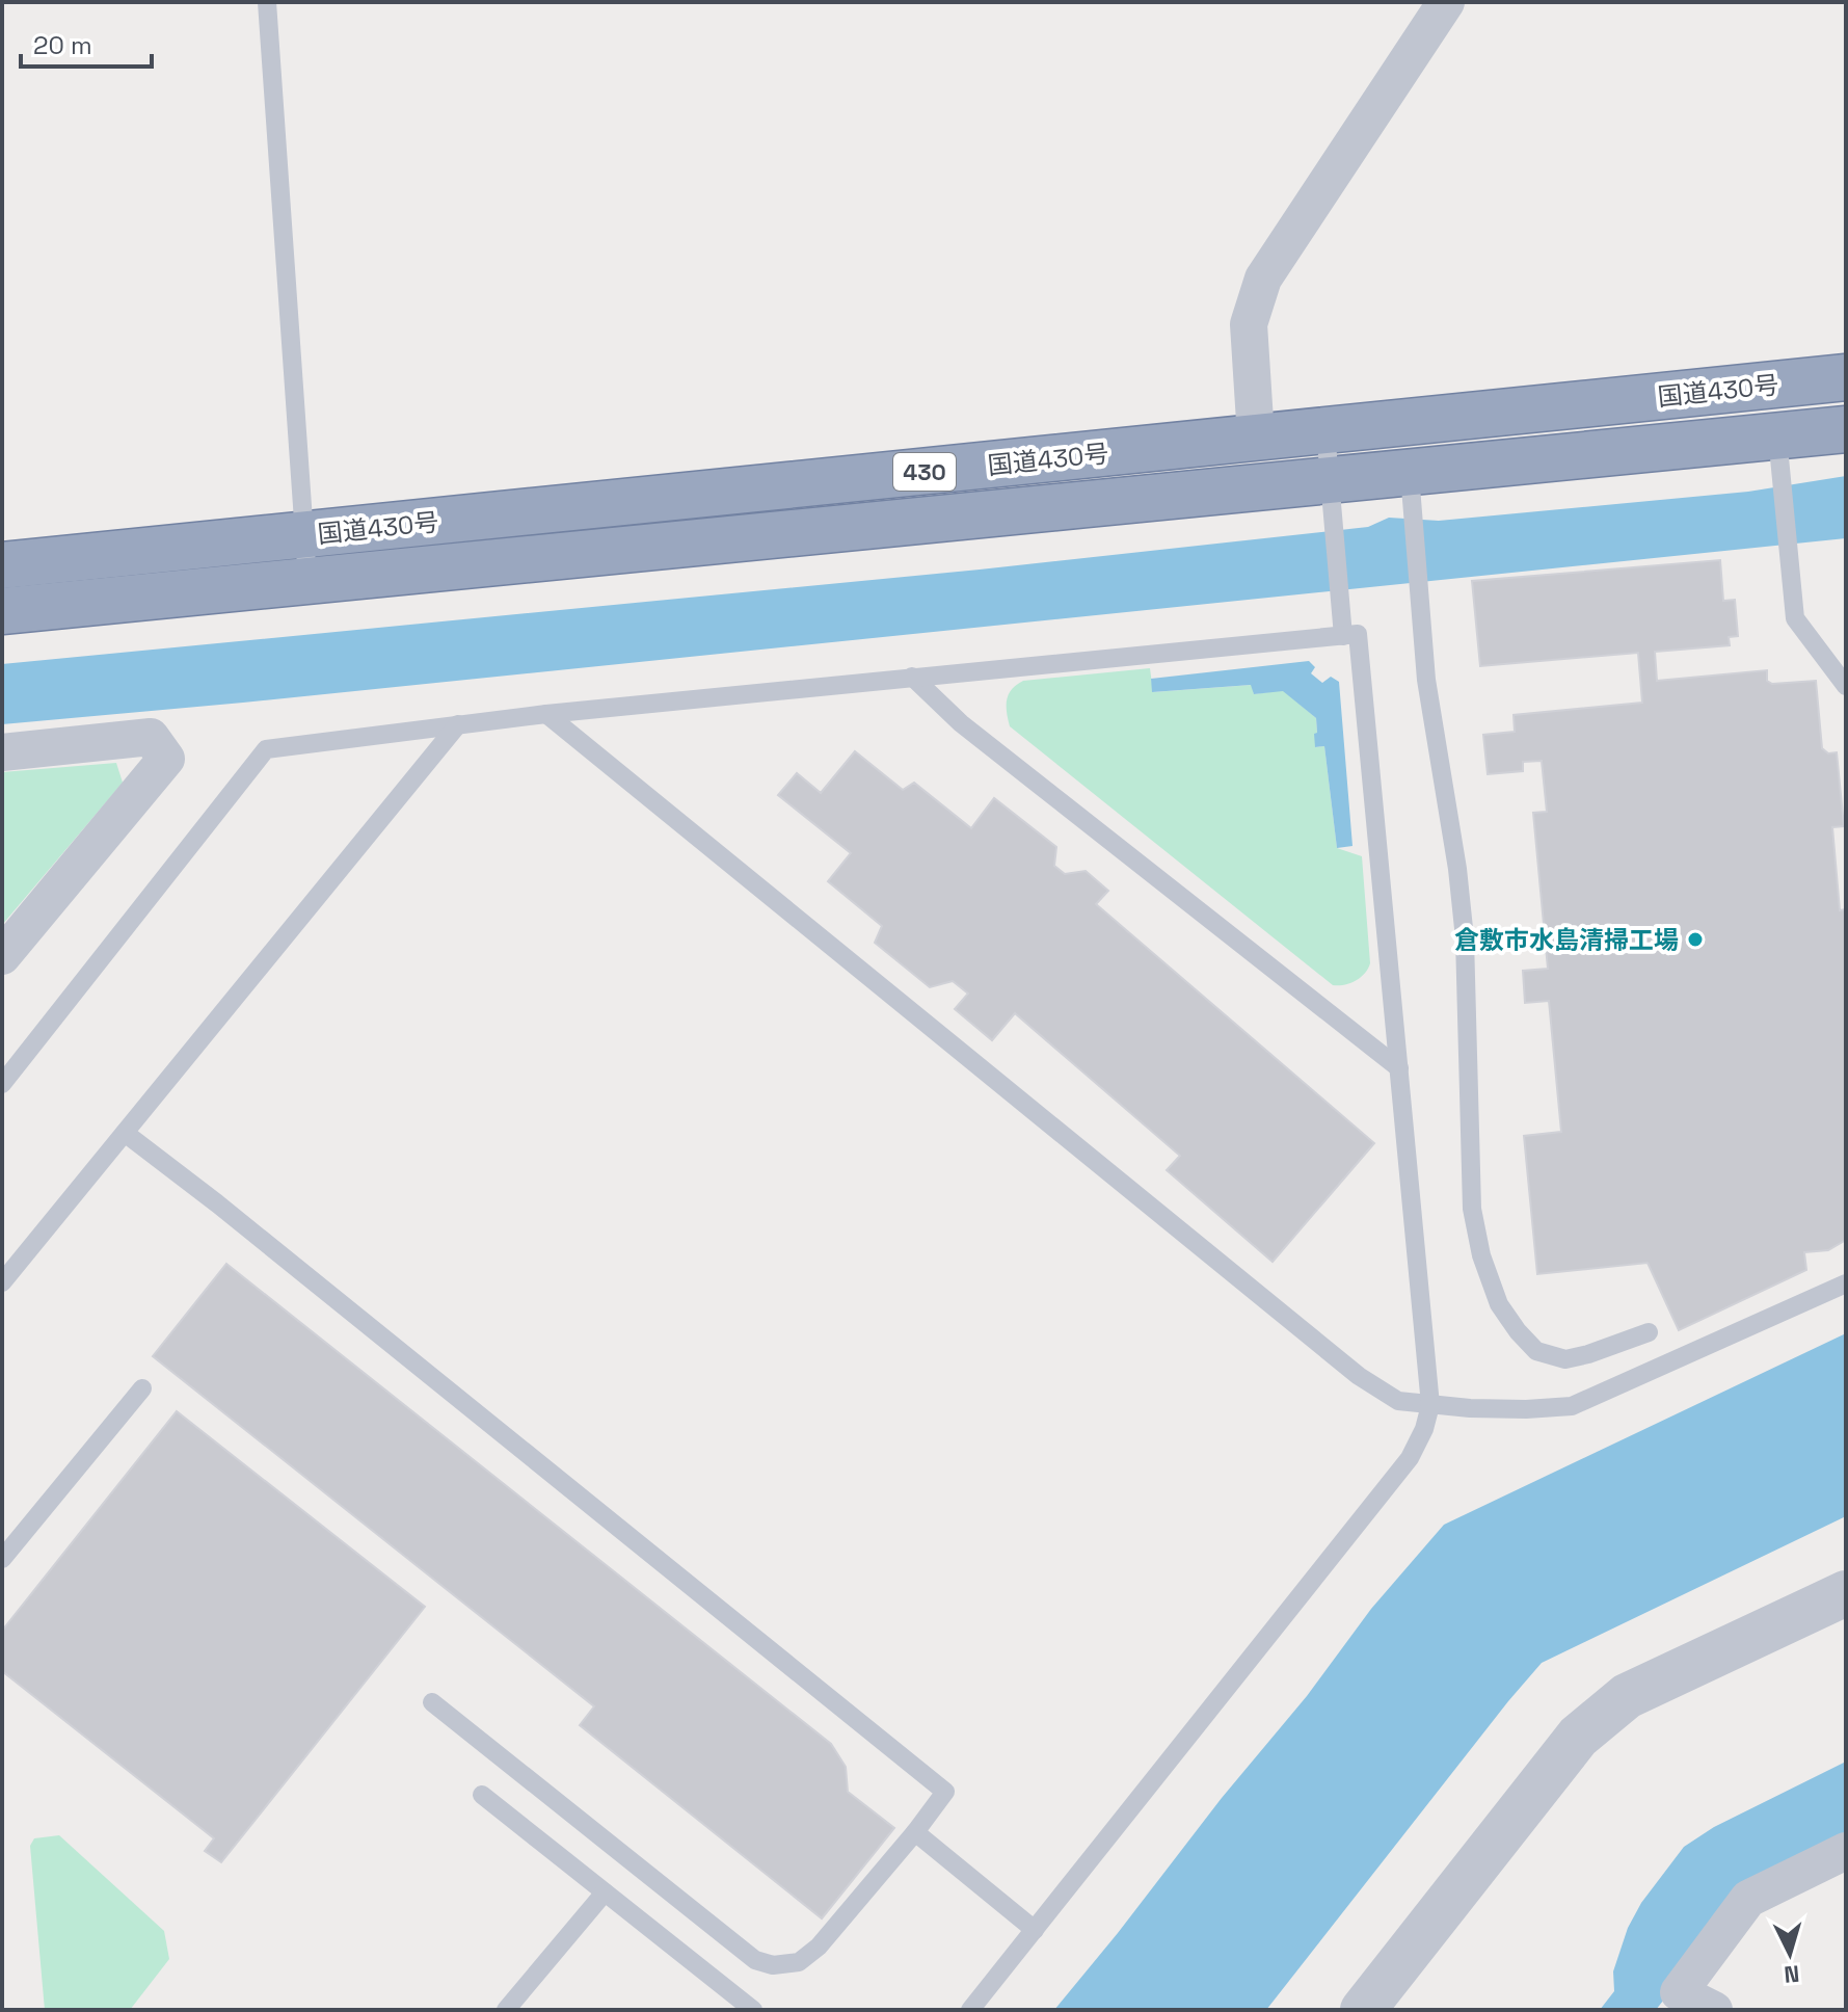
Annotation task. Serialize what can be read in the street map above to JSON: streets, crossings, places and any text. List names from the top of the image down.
{
  "streets": {
    "highway": ["国道430号", "430"]
  },
  "places": ["倉敷市水島清掃工場"],
  "scale_bar": "20 m",
  "north": "bottom"
}
